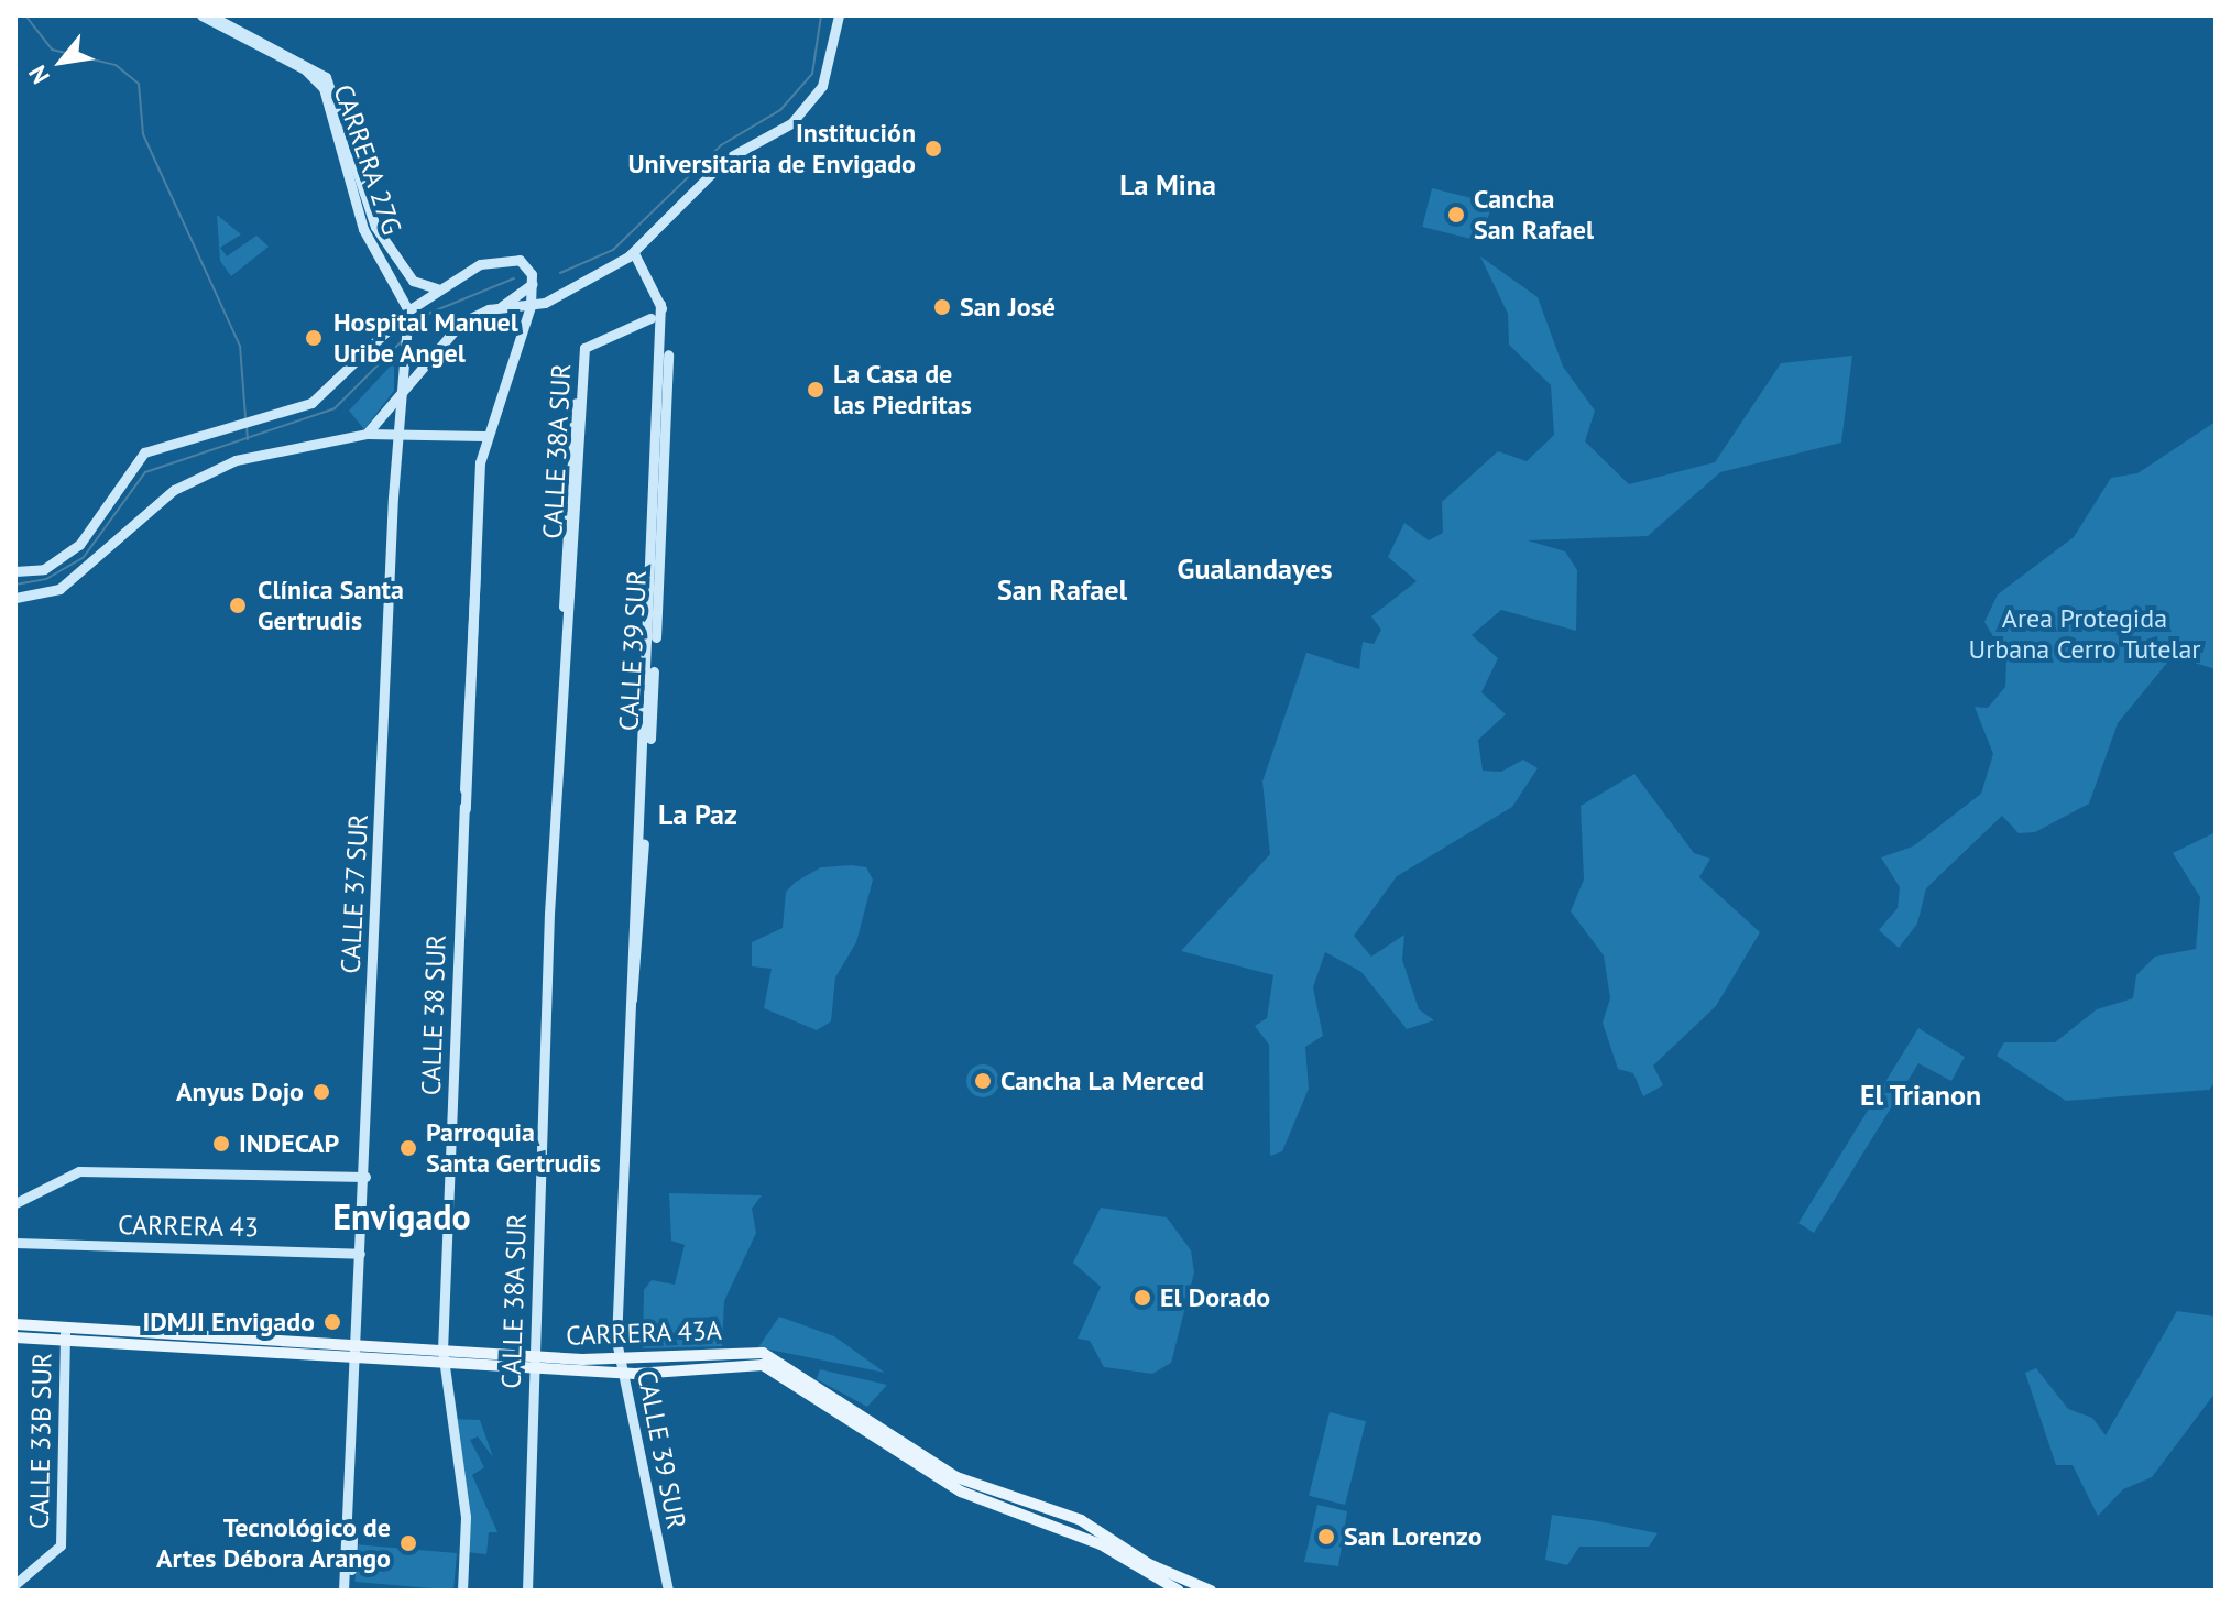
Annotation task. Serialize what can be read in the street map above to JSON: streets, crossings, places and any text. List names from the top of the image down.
{
  "streets": {
    "main road": ["CARRERA 43A"],
    "street": [
      "CARRERA 27G",
      "CALLE 38A SUR",
      "CALLE 39 SUR",
      "CALLE 37 SUR",
      "CALLE 38 SUR",
      "CARRERA 43",
      "CALLE 33B SUR"
    ]
  },
  "crossings": [
    ["CARRERA 27G", "CALLE 37 SUR"],
    ["CALLE 38A SUR", "CARRERA 43A"],
    ["CALLE 39 SUR", "CARRERA 43A"],
    ["CALLE 37 SUR", "CARRERA 43"],
    ["CALLE 37 SUR", "CARRERA 43A"],
    ["CALLE 38 SUR", "CARRERA 43A"],
    ["CARRERA 43A", "CALLE 33B SUR"]
  ],
  "districts": [
    "La Mina",
    "Gualandayes",
    "San Rafael",
    "La Paz",
    "El Trianon",
    "Envigado"
  ],
  "parks": ["Area Protegida Urbana Cerro Tutelar"],
  "places": [
    "Institución Universitaria de Envigado",
    "Cancha San Rafael",
    "San José",
    "Hospital Manuel Uribe Angel",
    "La Casa de las Piedritas",
    "Clínica Santa Gertrudis",
    "Cancha La Merced",
    "Anyus Dojo",
    "INDECAP",
    "Parroquia Santa Gertrudis",
    "El Dorado",
    "IDMJI Envigado",
    "San Lorenzo",
    "Tecnológico de Artes Débora Arango"
  ],
  "north": "bottom left"
}
